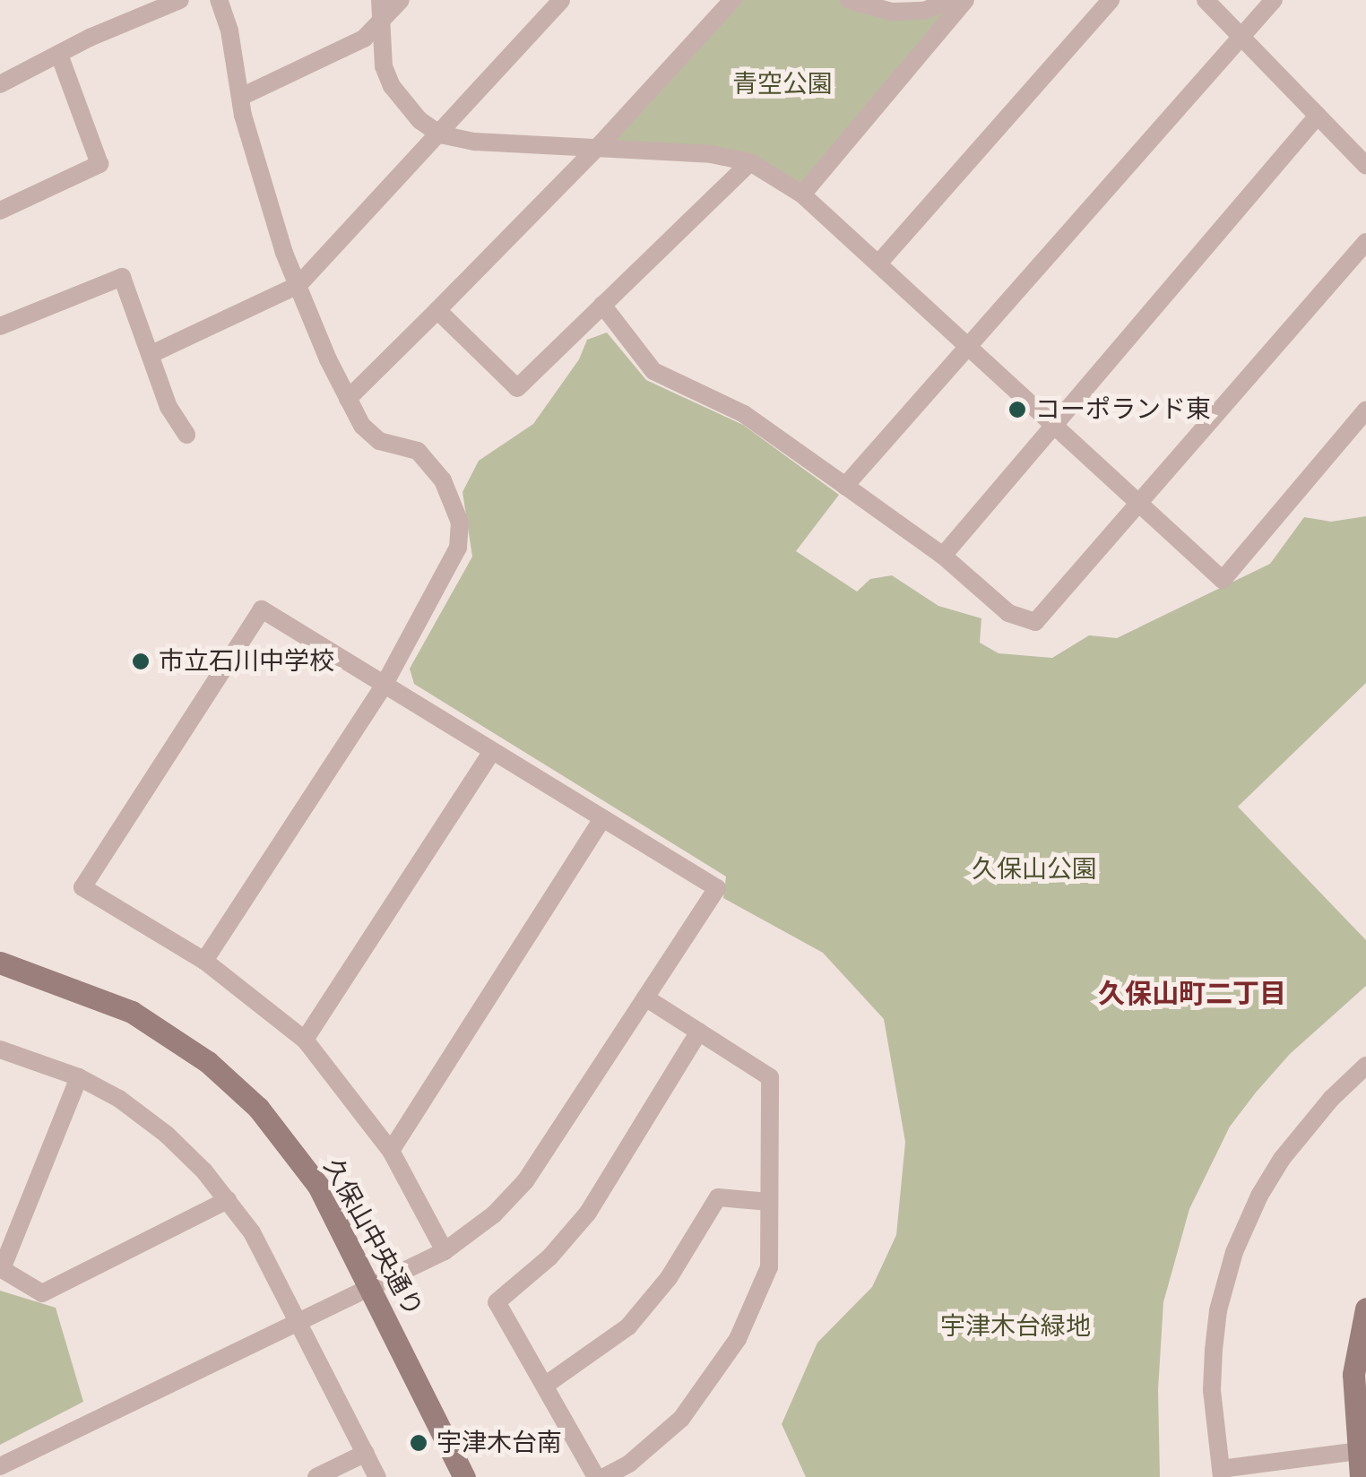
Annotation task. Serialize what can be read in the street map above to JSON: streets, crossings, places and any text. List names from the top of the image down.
{
  "streets": {
    "street": ["久保山中央通り"]
  },
  "districts": ["久保山町二丁目"],
  "parks": ["青空公園", "久保山公園", "宇津木台緑地"],
  "places": ["コーポランド東", "市立石川中学校", "宇津木台南"]
}
